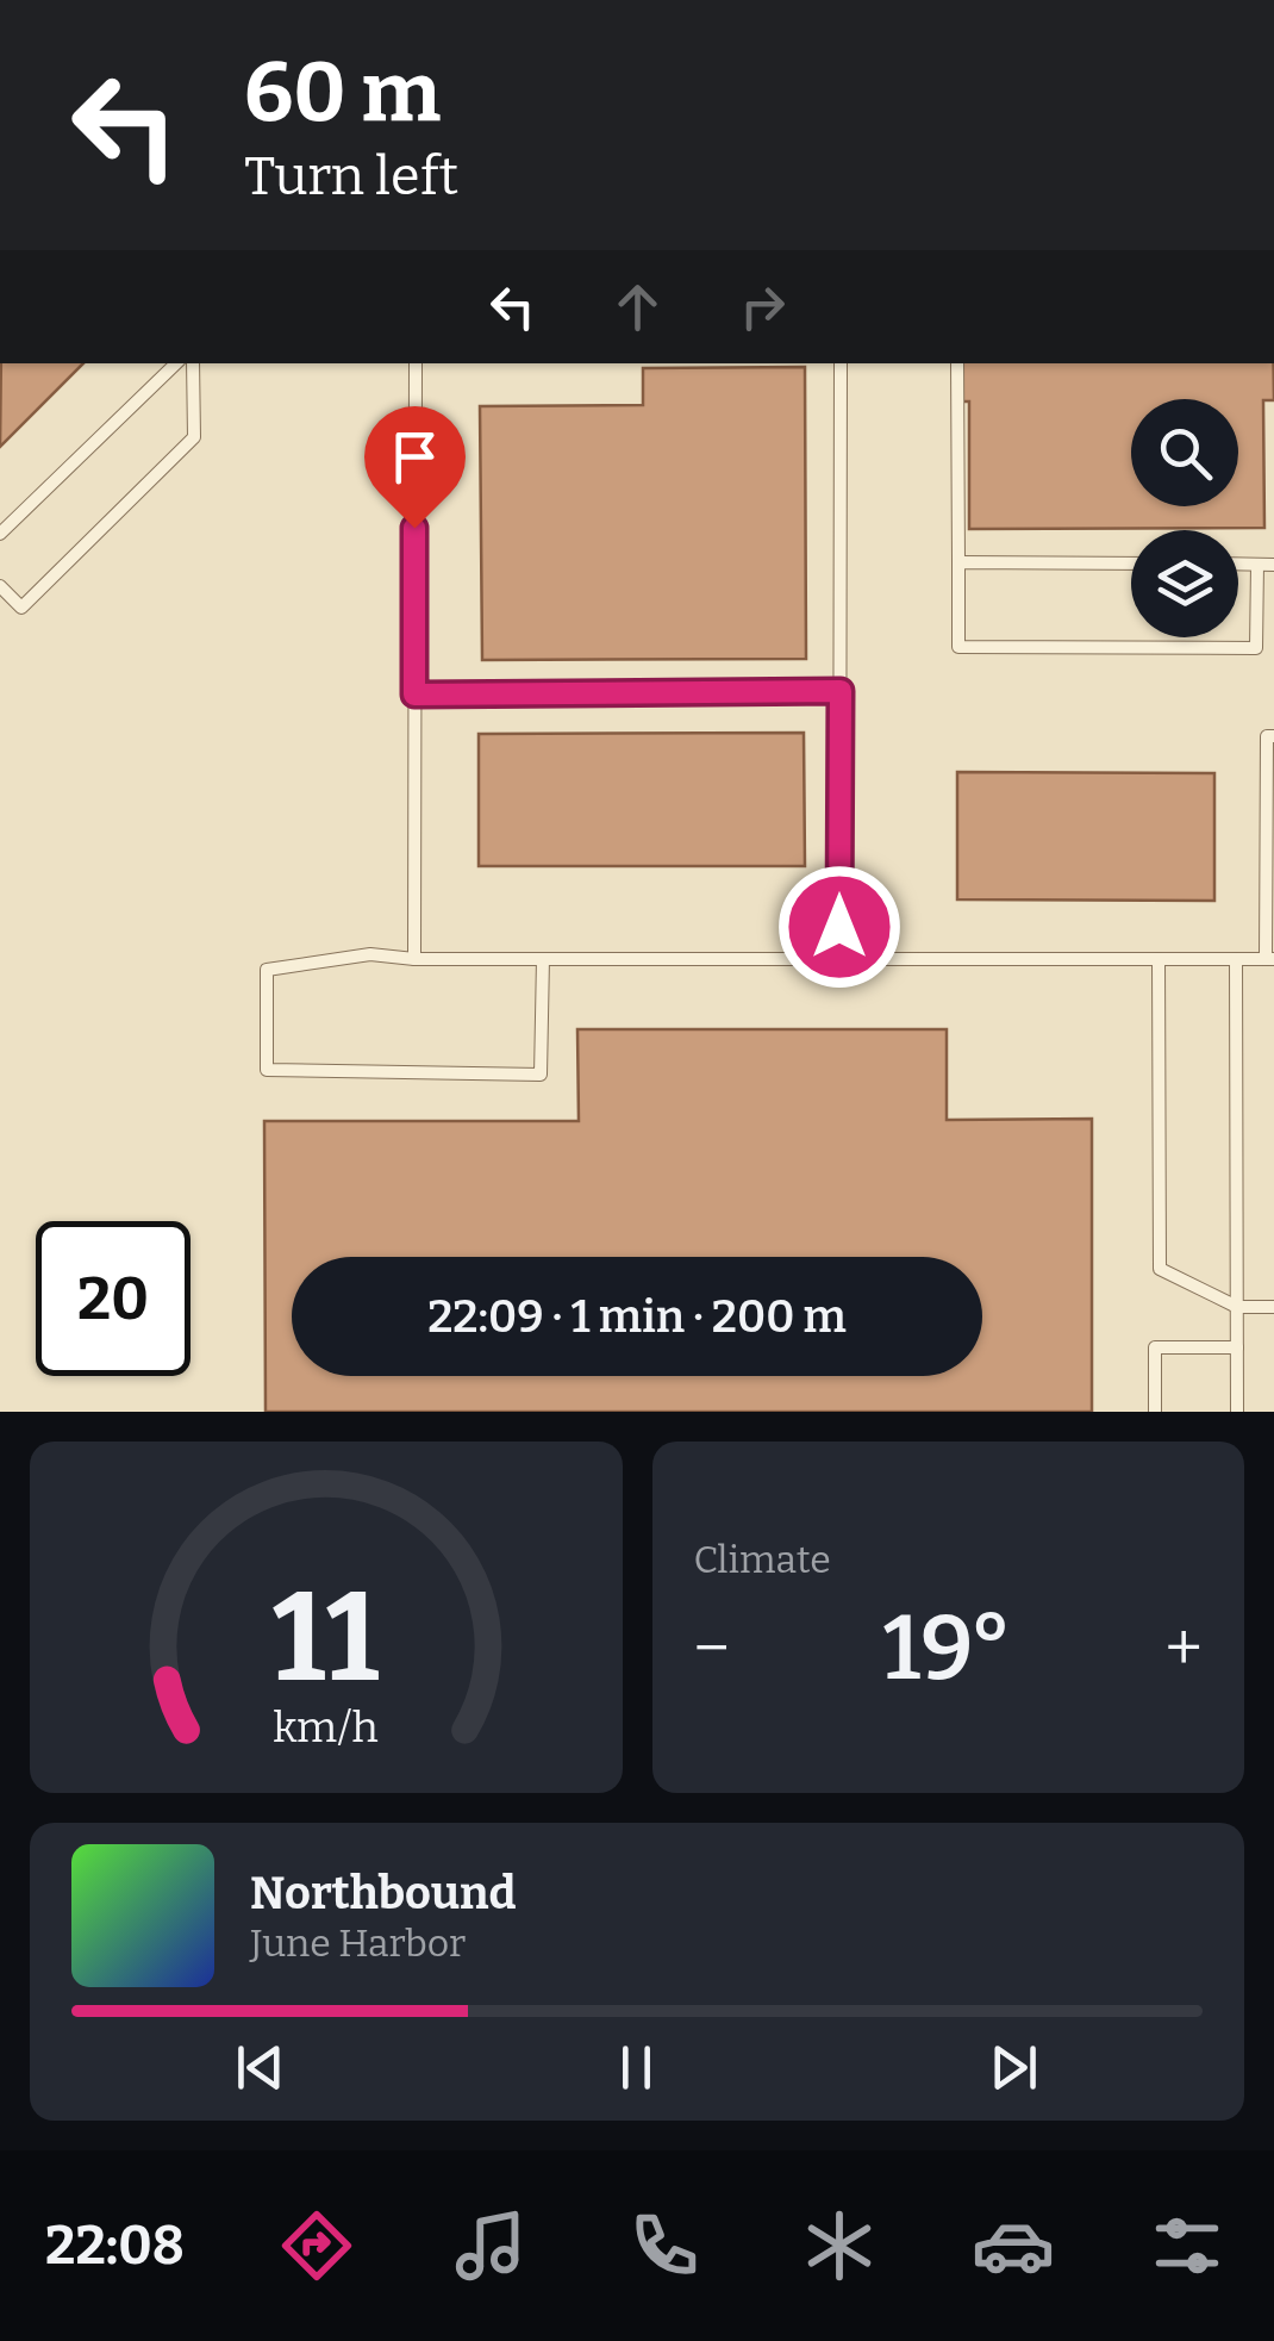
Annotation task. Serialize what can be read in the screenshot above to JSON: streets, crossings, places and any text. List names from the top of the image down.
{
  "page": {
    "turn": ["60 m", "Turn left"],
    "limit": "20",
    "trip": "22:09 · 1 min · 200 m",
    "tile": "Climate",
    "heat": ["−", "19°", "+"],
    "song": ["Northbound", "June Harbor"],
    "tabs": "22:08",
    "gauge": ["11", "km/h"]
  }
}
